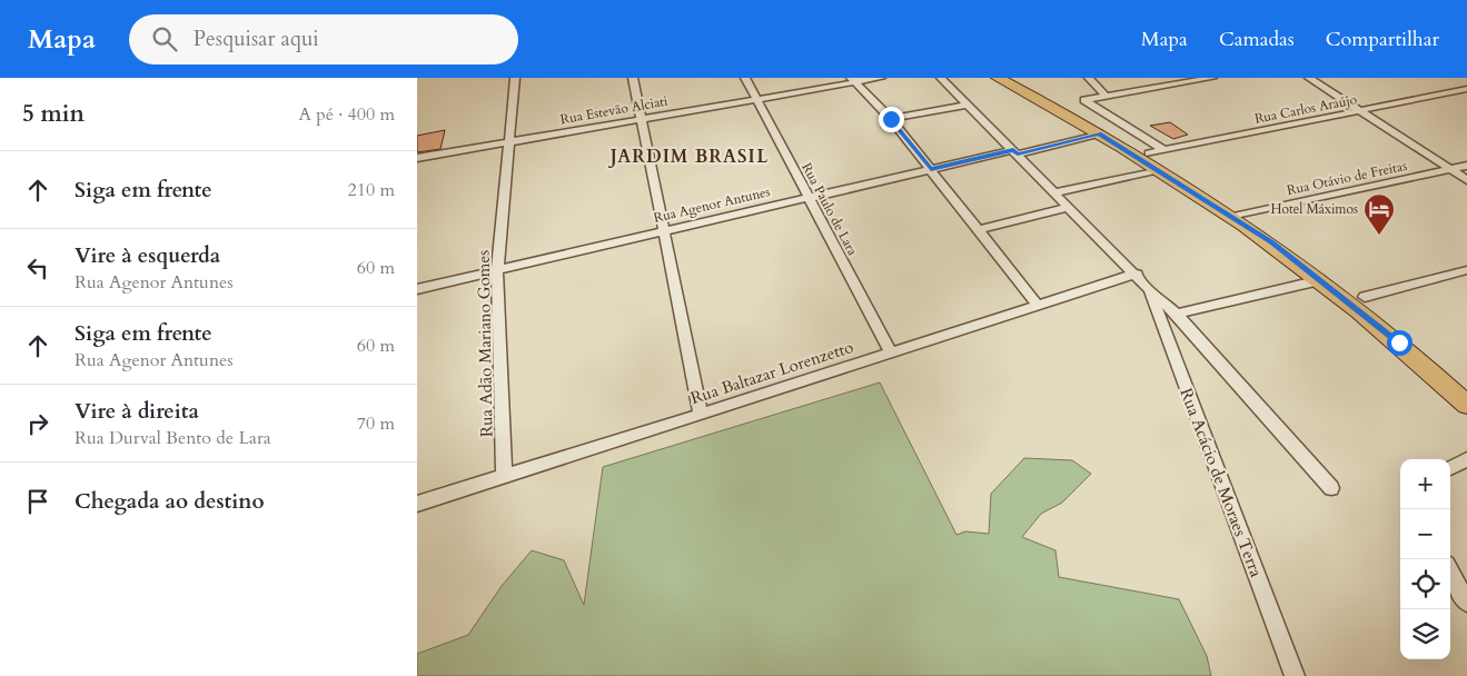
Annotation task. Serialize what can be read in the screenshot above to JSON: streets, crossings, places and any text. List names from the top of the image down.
{
  "streets": {
    "street": [
      "Rua Carlos Araújo",
      "Rua Estevão Alciati",
      "Rua Otávio de Freitas",
      "Rua Agenor Antunes",
      "Rua Paulo de Lara",
      "Rua Adão Mariano Gomes",
      "Rua Baltazar Lorenzetto",
      "Rua Acácio de Moraes Terra"
    ]
  },
  "crossings": [
    ["Rua Estevão Alciati", "Rua Paulo de Lara"],
    ["Rua Estevão Alciati", "Rua Adão Mariano Gomes"],
    ["Rua Agenor Antunes", "Rua Paulo de Lara"],
    ["Rua Agenor Antunes", "Rua Adão Mariano Gomes"],
    ["Rua Agenor Antunes", "Rua Acácio de Moraes Terra"],
    ["Rua Paulo de Lara", "Rua Baltazar Lorenzetto"],
    ["Rua Adão Mariano Gomes", "Rua Baltazar Lorenzetto"],
    ["Rua Baltazar Lorenzetto", "Rua Acácio de Moraes Terra"]
  ],
  "districts": ["JARDIM BRASIL"],
  "places": {
    "hotel": ["Hotel Máximos"]
  },
  "page": {
    "header": "Mapa",
    "search": "Pesquisar aqui",
    "nav": ["Mapa", "Camadas", "Compartilhar"],
    "heading": ["5 min", "A pé · 400 m"],
    "list": [
      ["Siga em frente", "210 m"],
      ["Vire à esquerda", "Rua Agenor Antunes", "60 m"],
      ["Siga em frente", "Rua Agenor Antunes", "60 m"],
      ["Vire à direita", "Rua Durval Bento de Lara", "70 m"],
      "Chegada ao destino"
    ],
    "map_buttons": ["+", "−"]
  }
}
